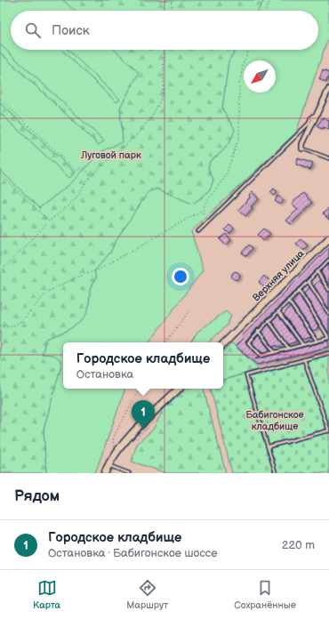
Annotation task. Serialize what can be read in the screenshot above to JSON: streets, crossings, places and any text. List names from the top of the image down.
{
  "streets": {
    "street": ["Верхняя улица"]
  },
  "parks": ["Луговой парк", "Бабигонское кладбище"],
  "north": "bottom left",
  "page": {
    "search": "Поиск",
    "popup": ["Городское кладбище", "Остановка"],
    "pins": "1",
    "heading": "Рядом",
    "list": [
      {
        "mark": "1",
        "name": "Городское кладбище",
        "note": "Остановка · Бабигонское шоссе",
        "value": "220 m"
      }
    ],
    "nav": ["Карта", "Маршрут", "Сохранённые"]
  }
}
